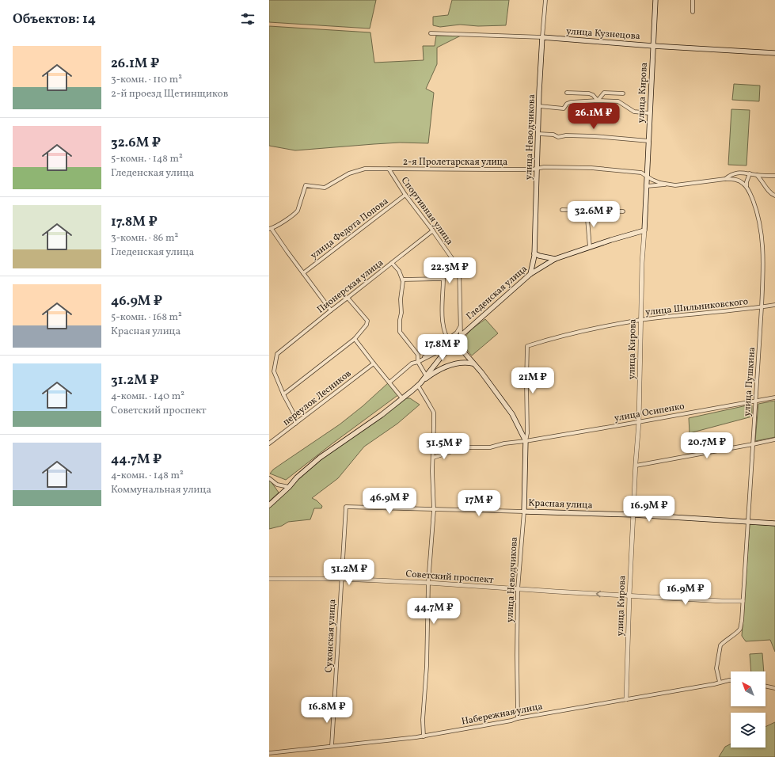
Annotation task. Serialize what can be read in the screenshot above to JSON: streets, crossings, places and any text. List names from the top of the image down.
{
  "streets": {
    "main road": [
      "улица Кузнецова",
      "улица Кирова",
      "улица Неводчикова",
      "Гледенская улица",
      "Красная улица"
    ],
    "street": [
      "2-я Пролетарская улица",
      "Спортивная улица",
      "улица Федота Попова",
      "Пионерская улица",
      "улица Шильниковского",
      "улица Пушкина",
      "переулок Лесников",
      "улица Осипенко",
      "Советский проспект",
      "Сухонская улица",
      "Набережная улица"
    ]
  },
  "crossings": [
    ["улица Кузнецова", "улица Кирова"],
    ["улица Кузнецова", "улица Неводчикова"],
    ["улица Кирова", "2-я Пролетарская улица"],
    ["улица Кирова", "Гледенская улица"],
    ["улица Кирова", "улица Шильниковского"],
    ["улица Кирова", "улица Осипенко"],
    ["улица Кирова", "Красная улица"],
    ["улица Кирова", "Советский проспект"],
    ["улица Кирова", "Набережная улица"],
    ["улица Неводчикова", "2-я Пролетарская улица"],
    ["улица Неводчикова", "Спортивная улица"],
    ["улица Неводчикова", "Гледенская улица"],
    ["улица Неводчикова", "улица Шильниковского"],
    ["улица Неводчикова", "улица Осипенко"],
    ["улица Неводчикова", "Красная улица"],
    ["улица Неводчикова", "Советский проспект"],
    ["улица Неводчикова", "Набережная улица"],
    ["2-я Пролетарская улица", "Спортивная улица"],
    ["2-я Пролетарская улица", "улица Пушкина"],
    ["Спортивная улица", "улица Федота Попова"],
    ["Спортивная улица", "Пионерская улица"],
    ["Спортивная улица", "Гледенская улица"],
    ["улица Шильниковского", "улица Пушкина"],
    ["улица Пушкина", "улица Осипенко"],
    ["улица Пушкина", "Красная улица"],
    ["улица Пушкина", "Советский проспект"],
    ["улица Пушкина", "Набережная улица"],
    ["Красная улица", "Сухонская улица"],
    ["Советский проспект", "Сухонская улица"],
    ["Сухонская улица", "Набережная улица"]
  ],
  "north": "top left",
  "page": {
    "heading": "Объектов: 14",
    "list": [
      {
        "name": "26.1M ₽",
        "note": "3-комн. · 110 m² · 2-й проезд Щетинщиков"
      },
      {
        "name": "32.6M ₽",
        "note": "5-комн. · 148 m² · Гледенская улица"
      },
      {
        "name": "17.8M ₽",
        "note": "3-комн. · 86 m² · Гледенская улица"
      },
      {
        "name": "46.9M ₽",
        "note": "5-комн. · 168 m² · Красная улица"
      },
      {
        "name": "31.2M ₽",
        "note": "4-комн. · 140 m² · Советский проспект"
      },
      {
        "name": "44.7M ₽",
        "note": "4-комн. · 148 m² · Коммунальная улица"
      }
    ],
    "price": [
      "26.1M ₽",
      "32.6M ₽",
      "22.3M ₽",
      "17.8M ₽",
      "21M ₽",
      "20.7M ₽",
      "31.5M ₽",
      "46.9M ₽",
      "17M ₽",
      "16.9M ₽",
      "31.2M ₽",
      "16.9M ₽",
      "44.7M ₽",
      "16.8M ₽"
    ]
  }
}
